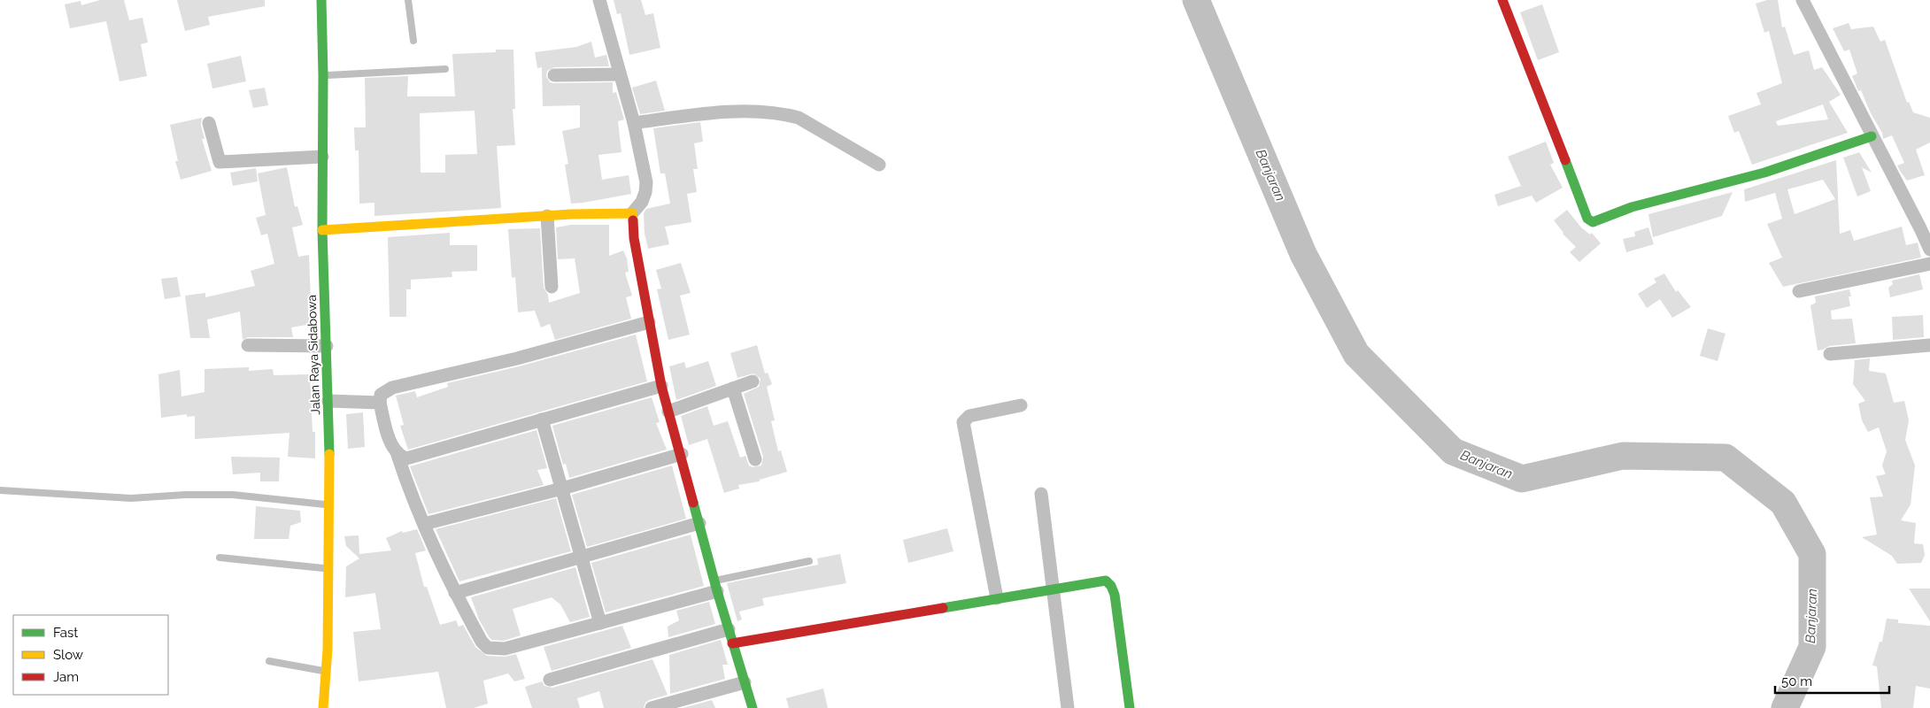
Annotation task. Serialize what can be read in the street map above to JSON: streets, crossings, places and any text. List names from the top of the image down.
{
  "streets": {
    "main road": ["Jalan Raya Sidabowa"]
  },
  "water": ["Banjaran"],
  "legend": ["Fast", "Slow", "Jam"],
  "scale_bar": "50 m"
}
